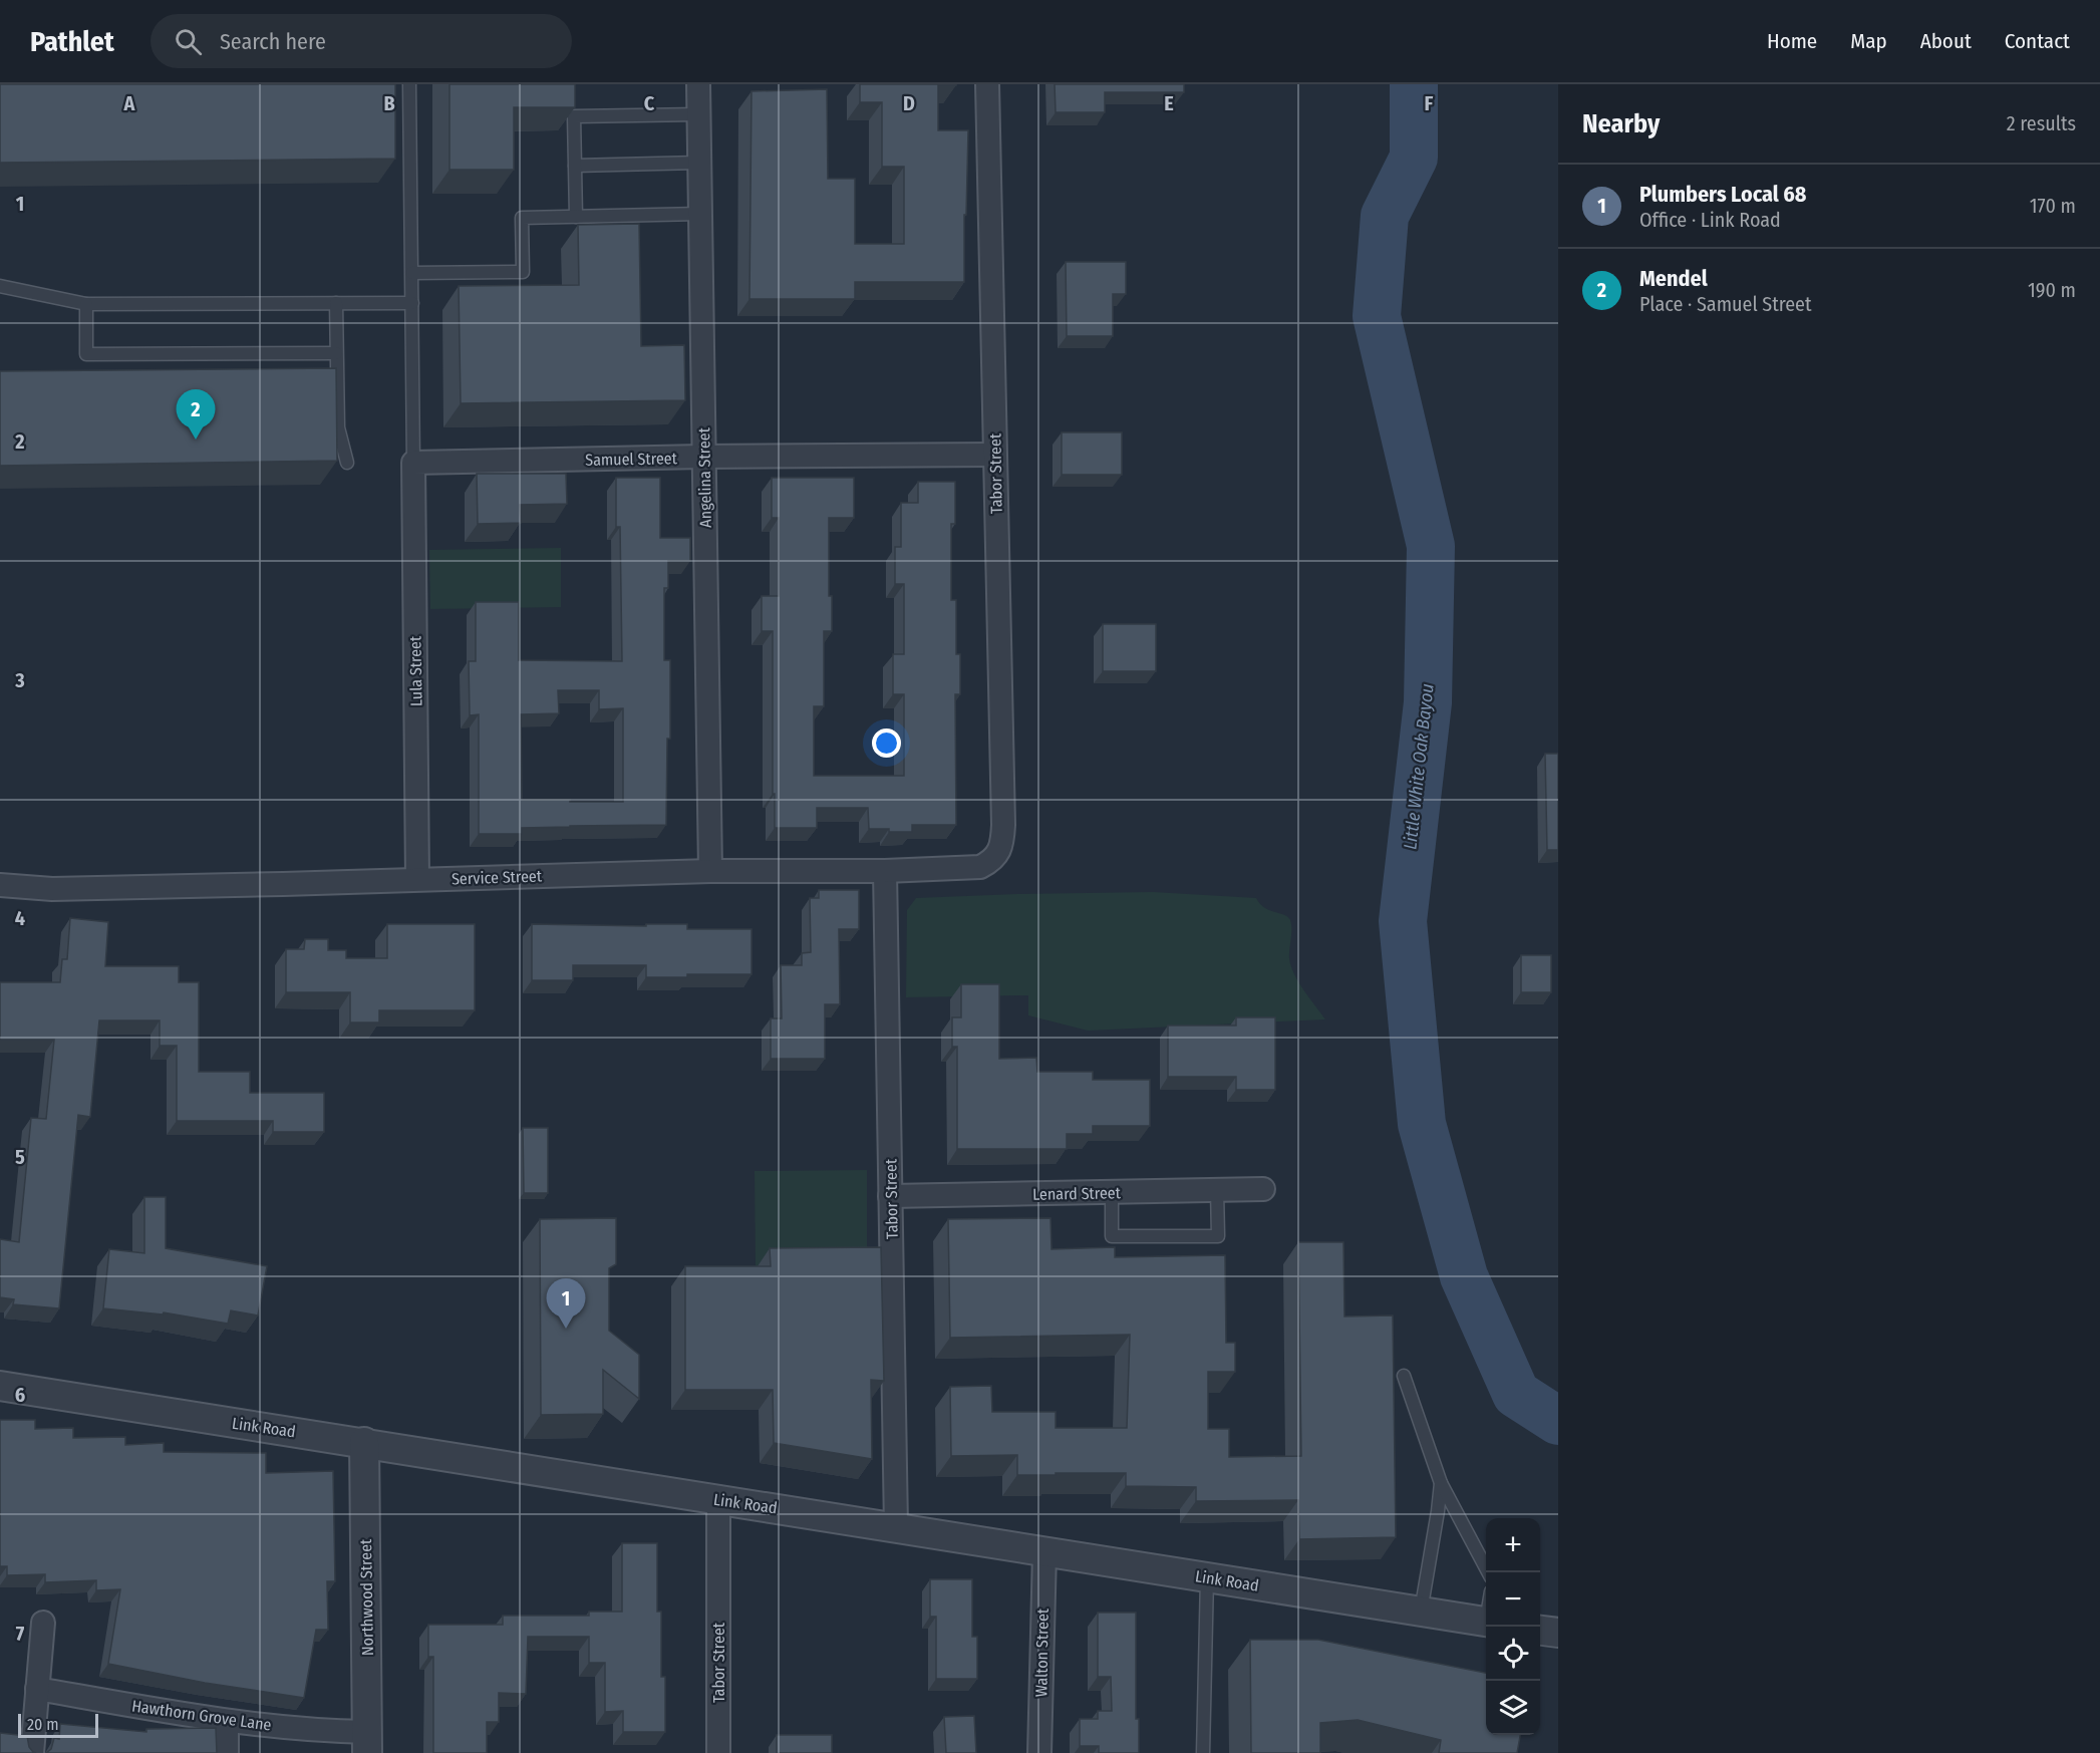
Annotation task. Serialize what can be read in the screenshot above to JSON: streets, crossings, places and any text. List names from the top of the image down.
{
  "streets": {
    "street": [
      "Samuel Street",
      "Tabor Street",
      "Angelina Street",
      "Lula Street",
      "Service Street",
      "Lenard Street",
      "Link Road",
      "Northwood Street",
      "Walton Street",
      "Hawthorn Grove Lane"
    ]
  },
  "crossings": [
    ["Samuel Street", "Tabor Street"],
    ["Samuel Street", "Angelina Street"],
    ["Samuel Street", "Lula Street"],
    ["Tabor Street", "Service Street"],
    ["Tabor Street", "Lenard Street"],
    ["Tabor Street", "Link Road"],
    ["Angelina Street", "Service Street"],
    ["Lula Street", "Service Street"],
    ["Link Road", "Northwood Street"],
    ["Link Road", "Walton Street"],
    ["Northwood Street", "Hawthorn Grove Lane"]
  ],
  "water": ["Little White Oak Bayou"],
  "scale_bar": "20 m",
  "page": {
    "header": "Pathlet",
    "search": "Search here",
    "nav": [
      "Home",
      "Map",
      "About",
      "Contact"
    ],
    "heading": ["Nearby", "2 results"],
    "list": [
      {
        "mark": "1",
        "name": "Plumbers Local 68",
        "note": "Office · Link Road",
        "value": "170 m"
      },
      {
        "mark": "2",
        "name": "Mendel",
        "note": "Place · Samuel Street",
        "value": "190 m"
      }
    ],
    "pins": ["2", "1"],
    "map_buttons": ["+", "−"],
    "scale": "20 m"
  },
  "grid": {
    "columns": [
      "A",
      "B",
      "C",
      "D",
      "E",
      "F"
    ],
    "rows": [
      "1",
      "2",
      "3",
      "4",
      "5",
      "6",
      "7"
    ]
  }
}
